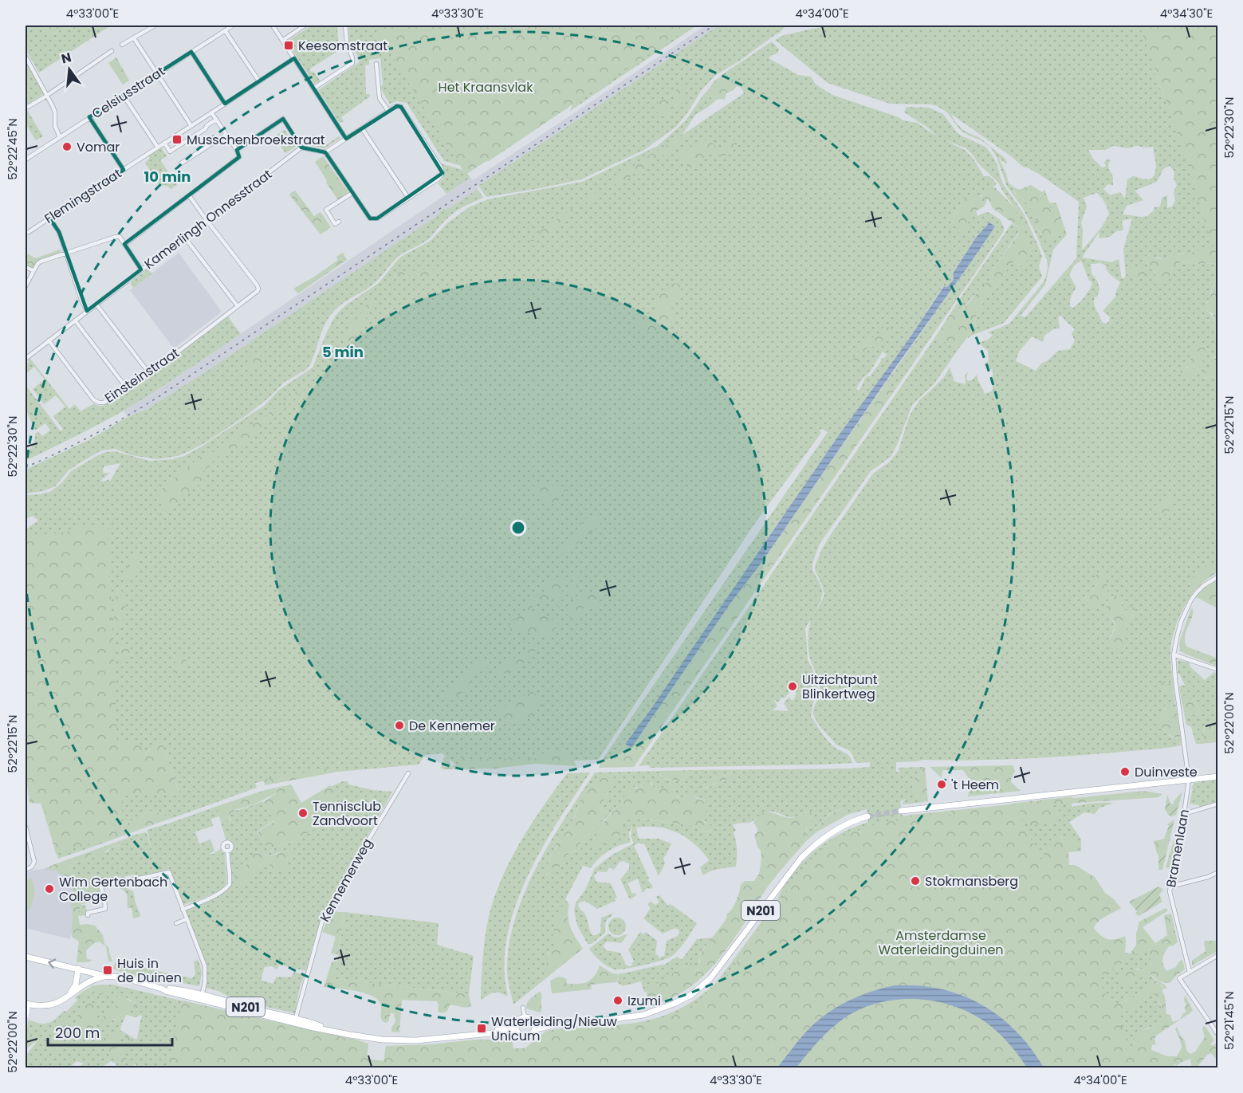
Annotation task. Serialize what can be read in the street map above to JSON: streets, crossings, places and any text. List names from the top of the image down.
{
  "streets": {
    "main road": ["N201"],
    "street": [
      "Celsiusstraat",
      "Flemingstraat",
      "Kamerlingh Onnesstraat",
      "Einsteinstraat",
      "Bramenlaan",
      "Kennemerweg"
    ]
  },
  "crossings": [
    ["Kamerlingh Onnesstraat", "Einsteinstraat"],
    ["Kennemerweg", "N201"]
  ],
  "parks": ["Het Kraansvlak", "Amsterdamse Waterleidingduinen"],
  "places": {
    "transit": [
      "Keesomstraat",
      "Musschenbroekstraat",
      "Huis in de Duinen",
      "Waterleiding/Nieuw Unicum"
    ],
    "other": [
      "Vomar",
      "Uitzichtpunt Blinkertweg",
      "De Kennemer",
      "Duinveste",
      "'t Heem",
      "Tennisclub Zandvoort",
      "Stokmansberg",
      "Wim Gertenbach College",
      "Izumi"
    ]
  },
  "scale_bar": "200 m",
  "north": "top",
  "coordinates": [
    "4°33'00\"E",
    "4°33'30\"E",
    "4°34'00\"E",
    "4°34'30\"E",
    "52°22'30\"N",
    "52°22'45\"N",
    "52°22'15\"N",
    "52°22'00\"N",
    "52°21'45\"N"
  ],
  "rings": ["10 min", "5 min"]
}
